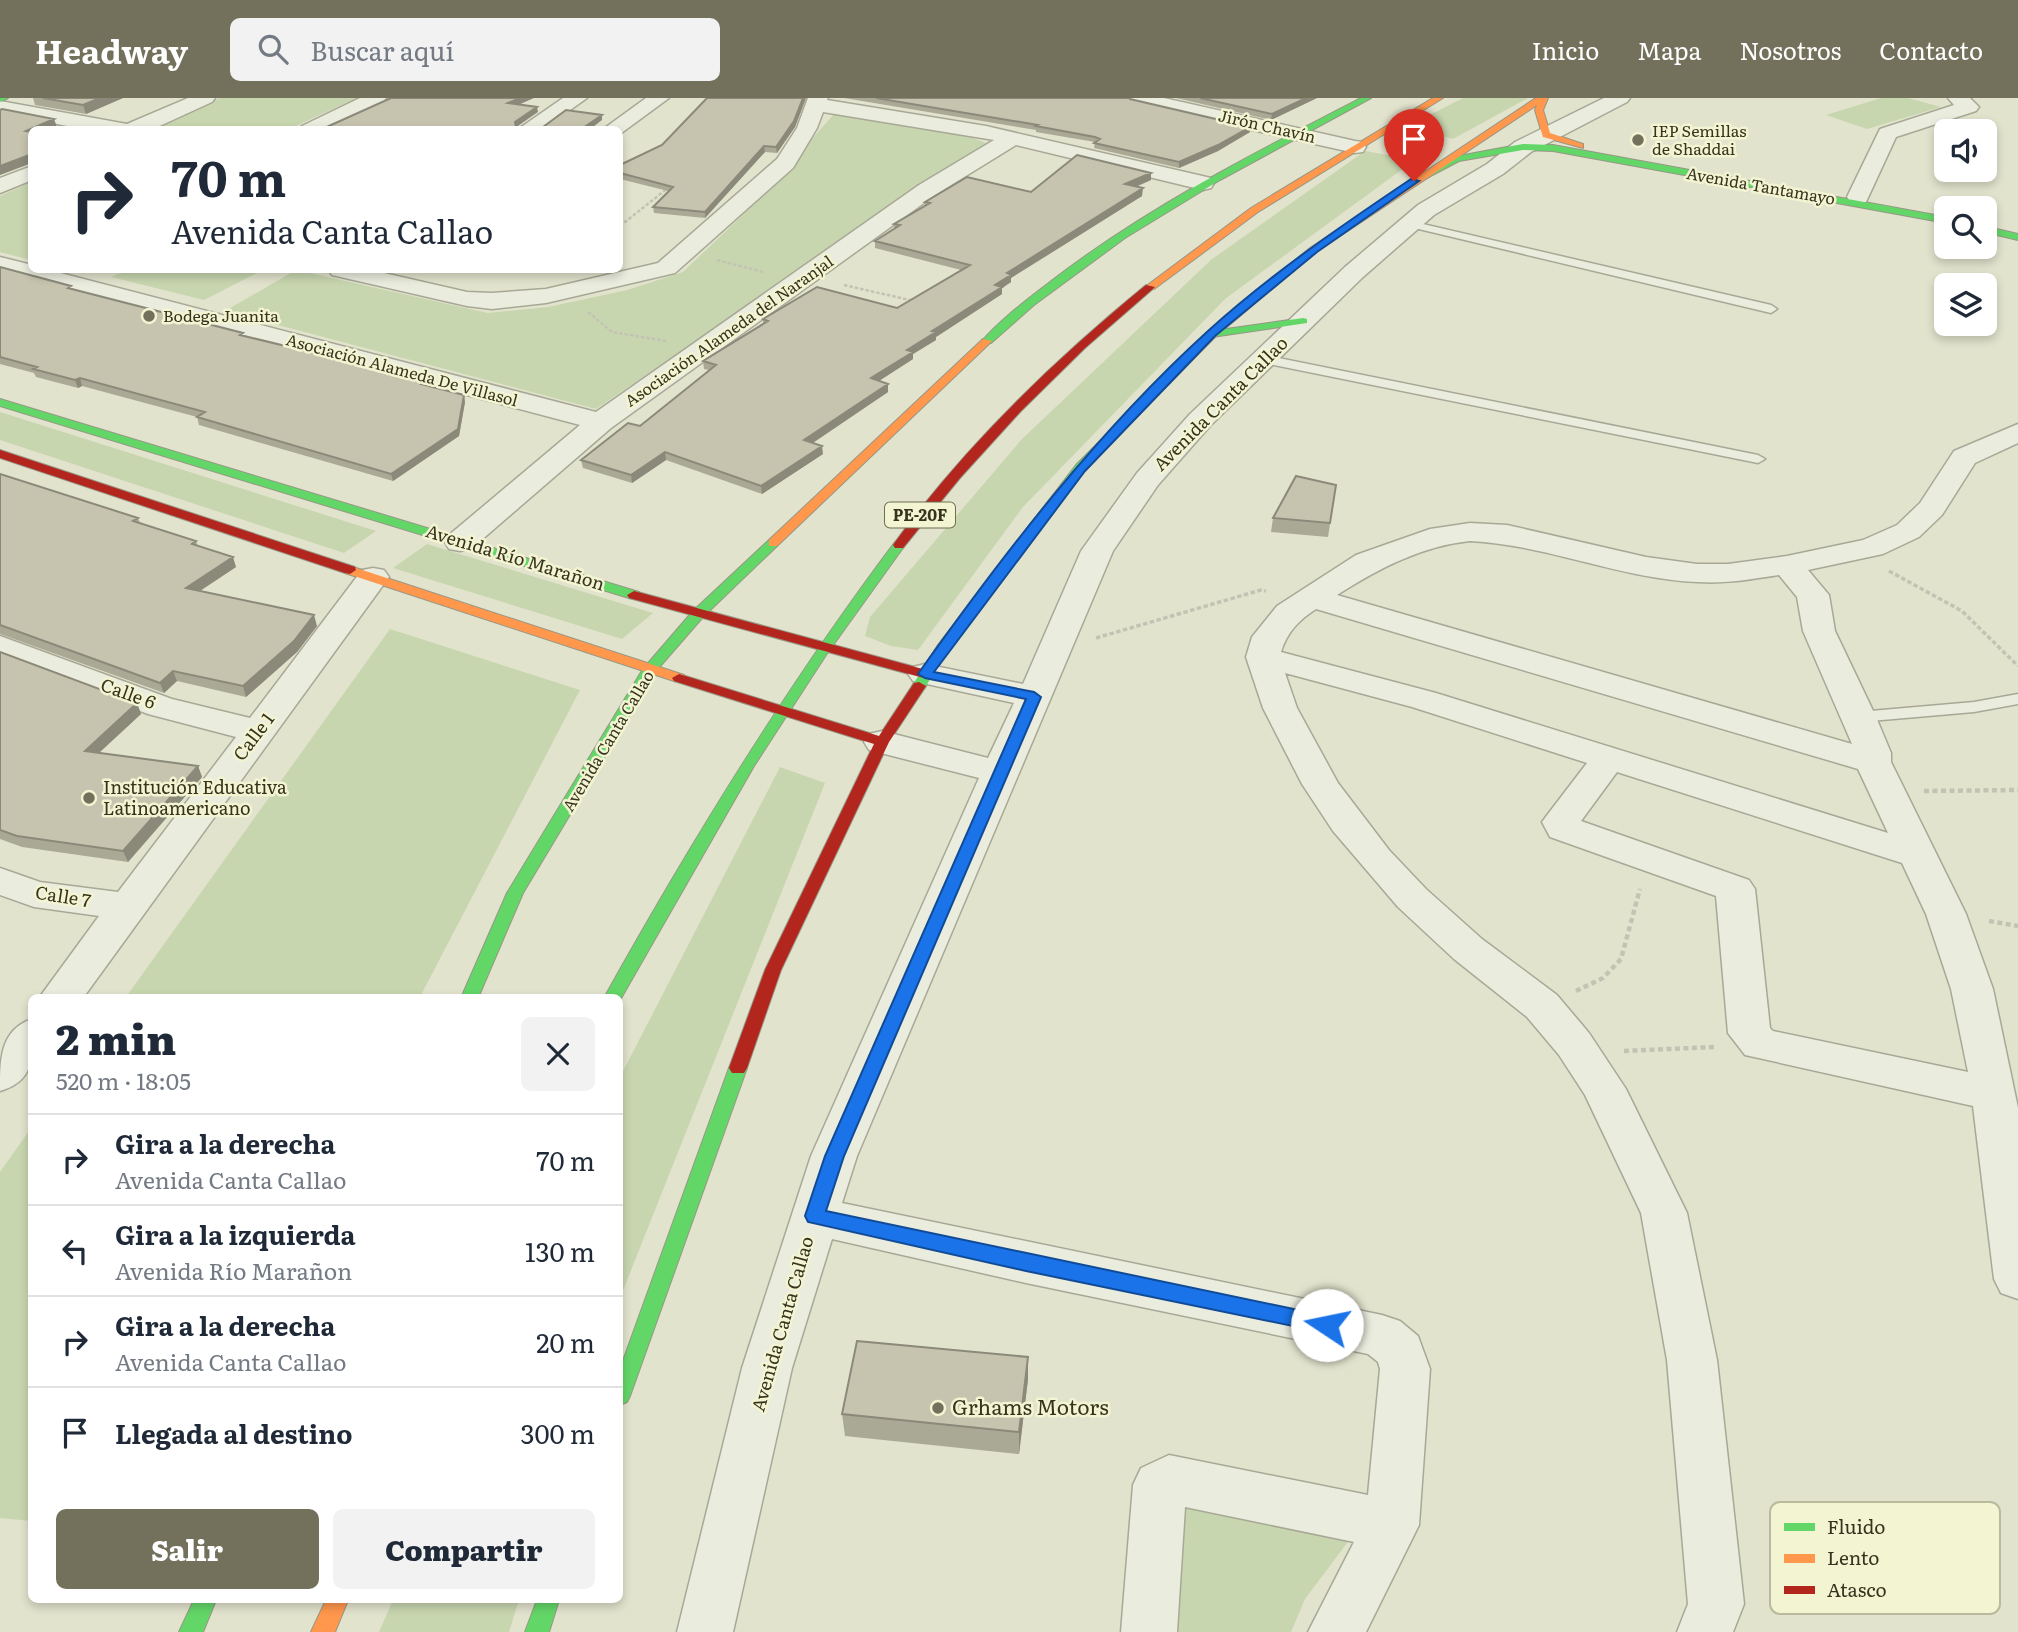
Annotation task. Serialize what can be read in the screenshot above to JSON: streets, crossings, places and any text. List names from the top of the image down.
{
  "streets": {
    "main road": [
      "Avenida Tantamayo",
      "Avenida Canta Callao",
      "PE-20F",
      "Avenida Río Marañon"
    ],
    "street": [
      "Jirón Chavín",
      "Asociación Alameda del Naranjal",
      "Asociación Alameda De Villasol",
      "Calle 6",
      "Calle 1",
      "Calle 7"
    ]
  },
  "crossings": [
    ["Jirón Chavín", "Avenida Canta Callao"],
    ["Jirón Chavín", "PE-20F"],
    ["Avenida Tantamayo", "Avenida Canta Callao"],
    ["Asociación Alameda del Naranjal", "Asociación Alameda De Villasol"],
    ["Asociación Alameda del Naranjal", "Avenida Río Marañon"],
    ["Avenida Canta Callao", "Avenida Río Marañon"],
    ["PE-20F", "Avenida Río Marañon"],
    ["Calle 6", "Calle 1"],
    ["Calle 1", "Calle 7"]
  ],
  "places": [
    "IEP Semillas de Shaddai",
    "Bodega Juanita",
    "Institución Educativa Latinoamericano",
    "Grhams Motors"
  ],
  "legend": ["Fluido", "Lento", "Atasco"],
  "page": {
    "header": "Headway",
    "search": "Buscar aquí",
    "nav": [
      "Inicio",
      "Mapa",
      "Nosotros",
      "Contacto"
    ],
    "turn": ["70 m", "Avenida Canta Callao"],
    "heading": ["2 min", "520 m · 18:05"],
    "list": [
      {
        "name": "Gira a la derecha",
        "note": "Avenida Canta Callao",
        "value": "70 m"
      },
      {
        "name": "Gira a la izquierda",
        "note": "Avenida Río Marañon",
        "value": "130 m"
      },
      {
        "name": "Gira a la derecha",
        "note": "Avenida Canta Callao",
        "value": "20 m"
      },
      {
        "name": "Llegada al destino",
        "value": "300 m"
      }
    ],
    "buttons": ["Salir", "Compartir"]
  }
}
